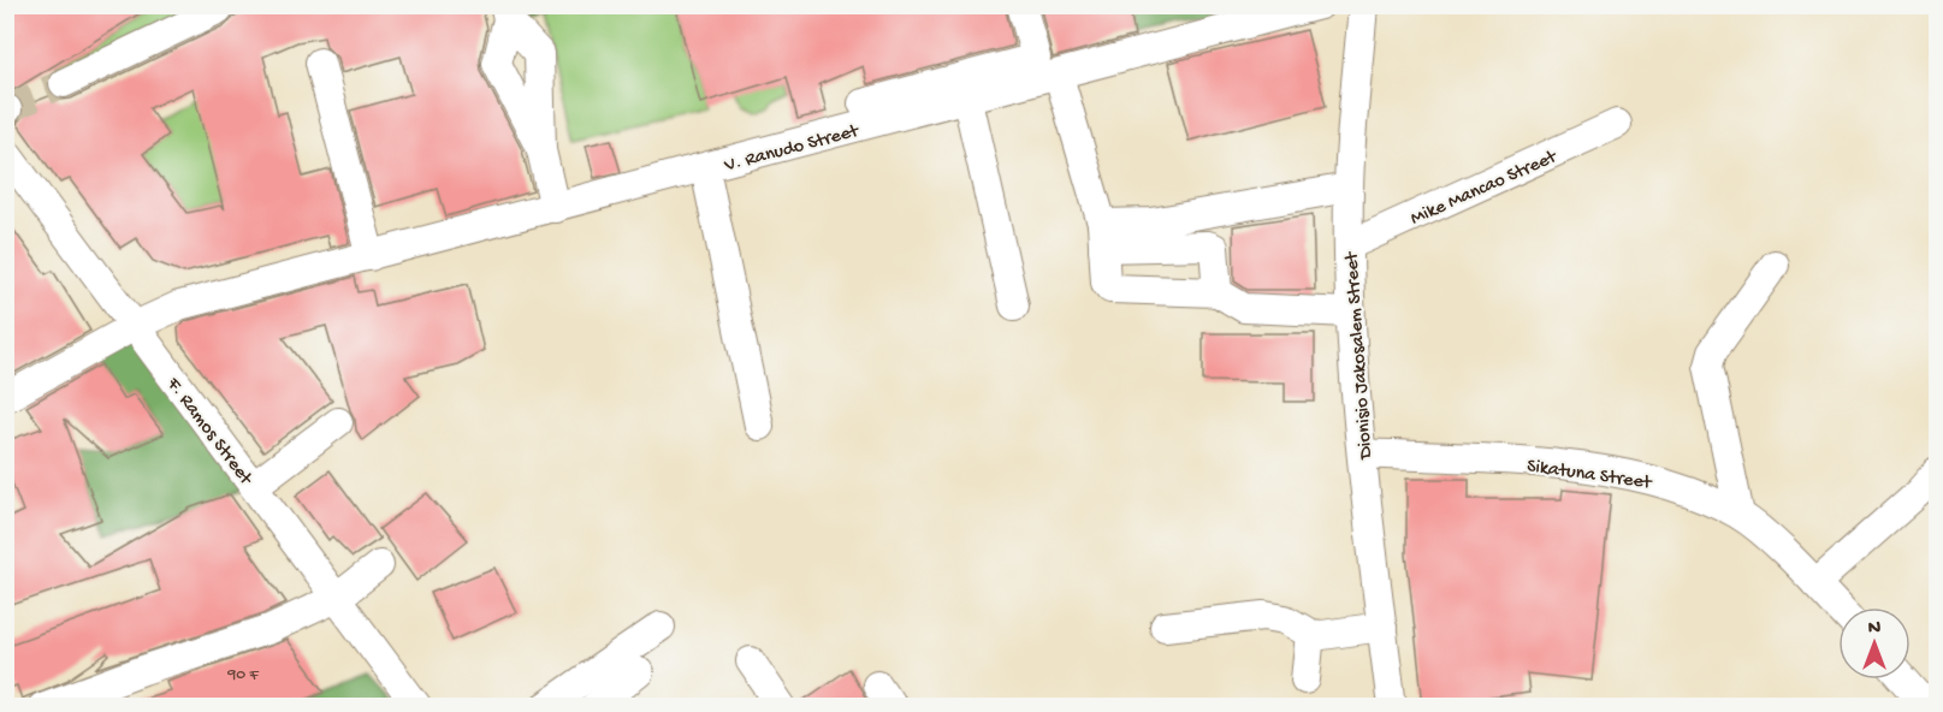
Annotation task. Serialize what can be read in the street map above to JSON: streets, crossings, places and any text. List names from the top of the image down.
{
  "streets": {
    "street": [
      "V. Ranudo Street",
      "Mike Mancao Street",
      "Dionisio Jakosalem Street",
      "F. Ramos Street",
      "Sikatuna Street"
    ]
  },
  "crossings": [
    ["V. Ranudo Street", "F. Ramos Street"],
    ["Mike Mancao Street", "Dionisio Jakosalem Street"],
    ["Dionisio Jakosalem Street", "Sikatuna Street"]
  ],
  "house_numbers": ["90 F"],
  "north": "top"
}
